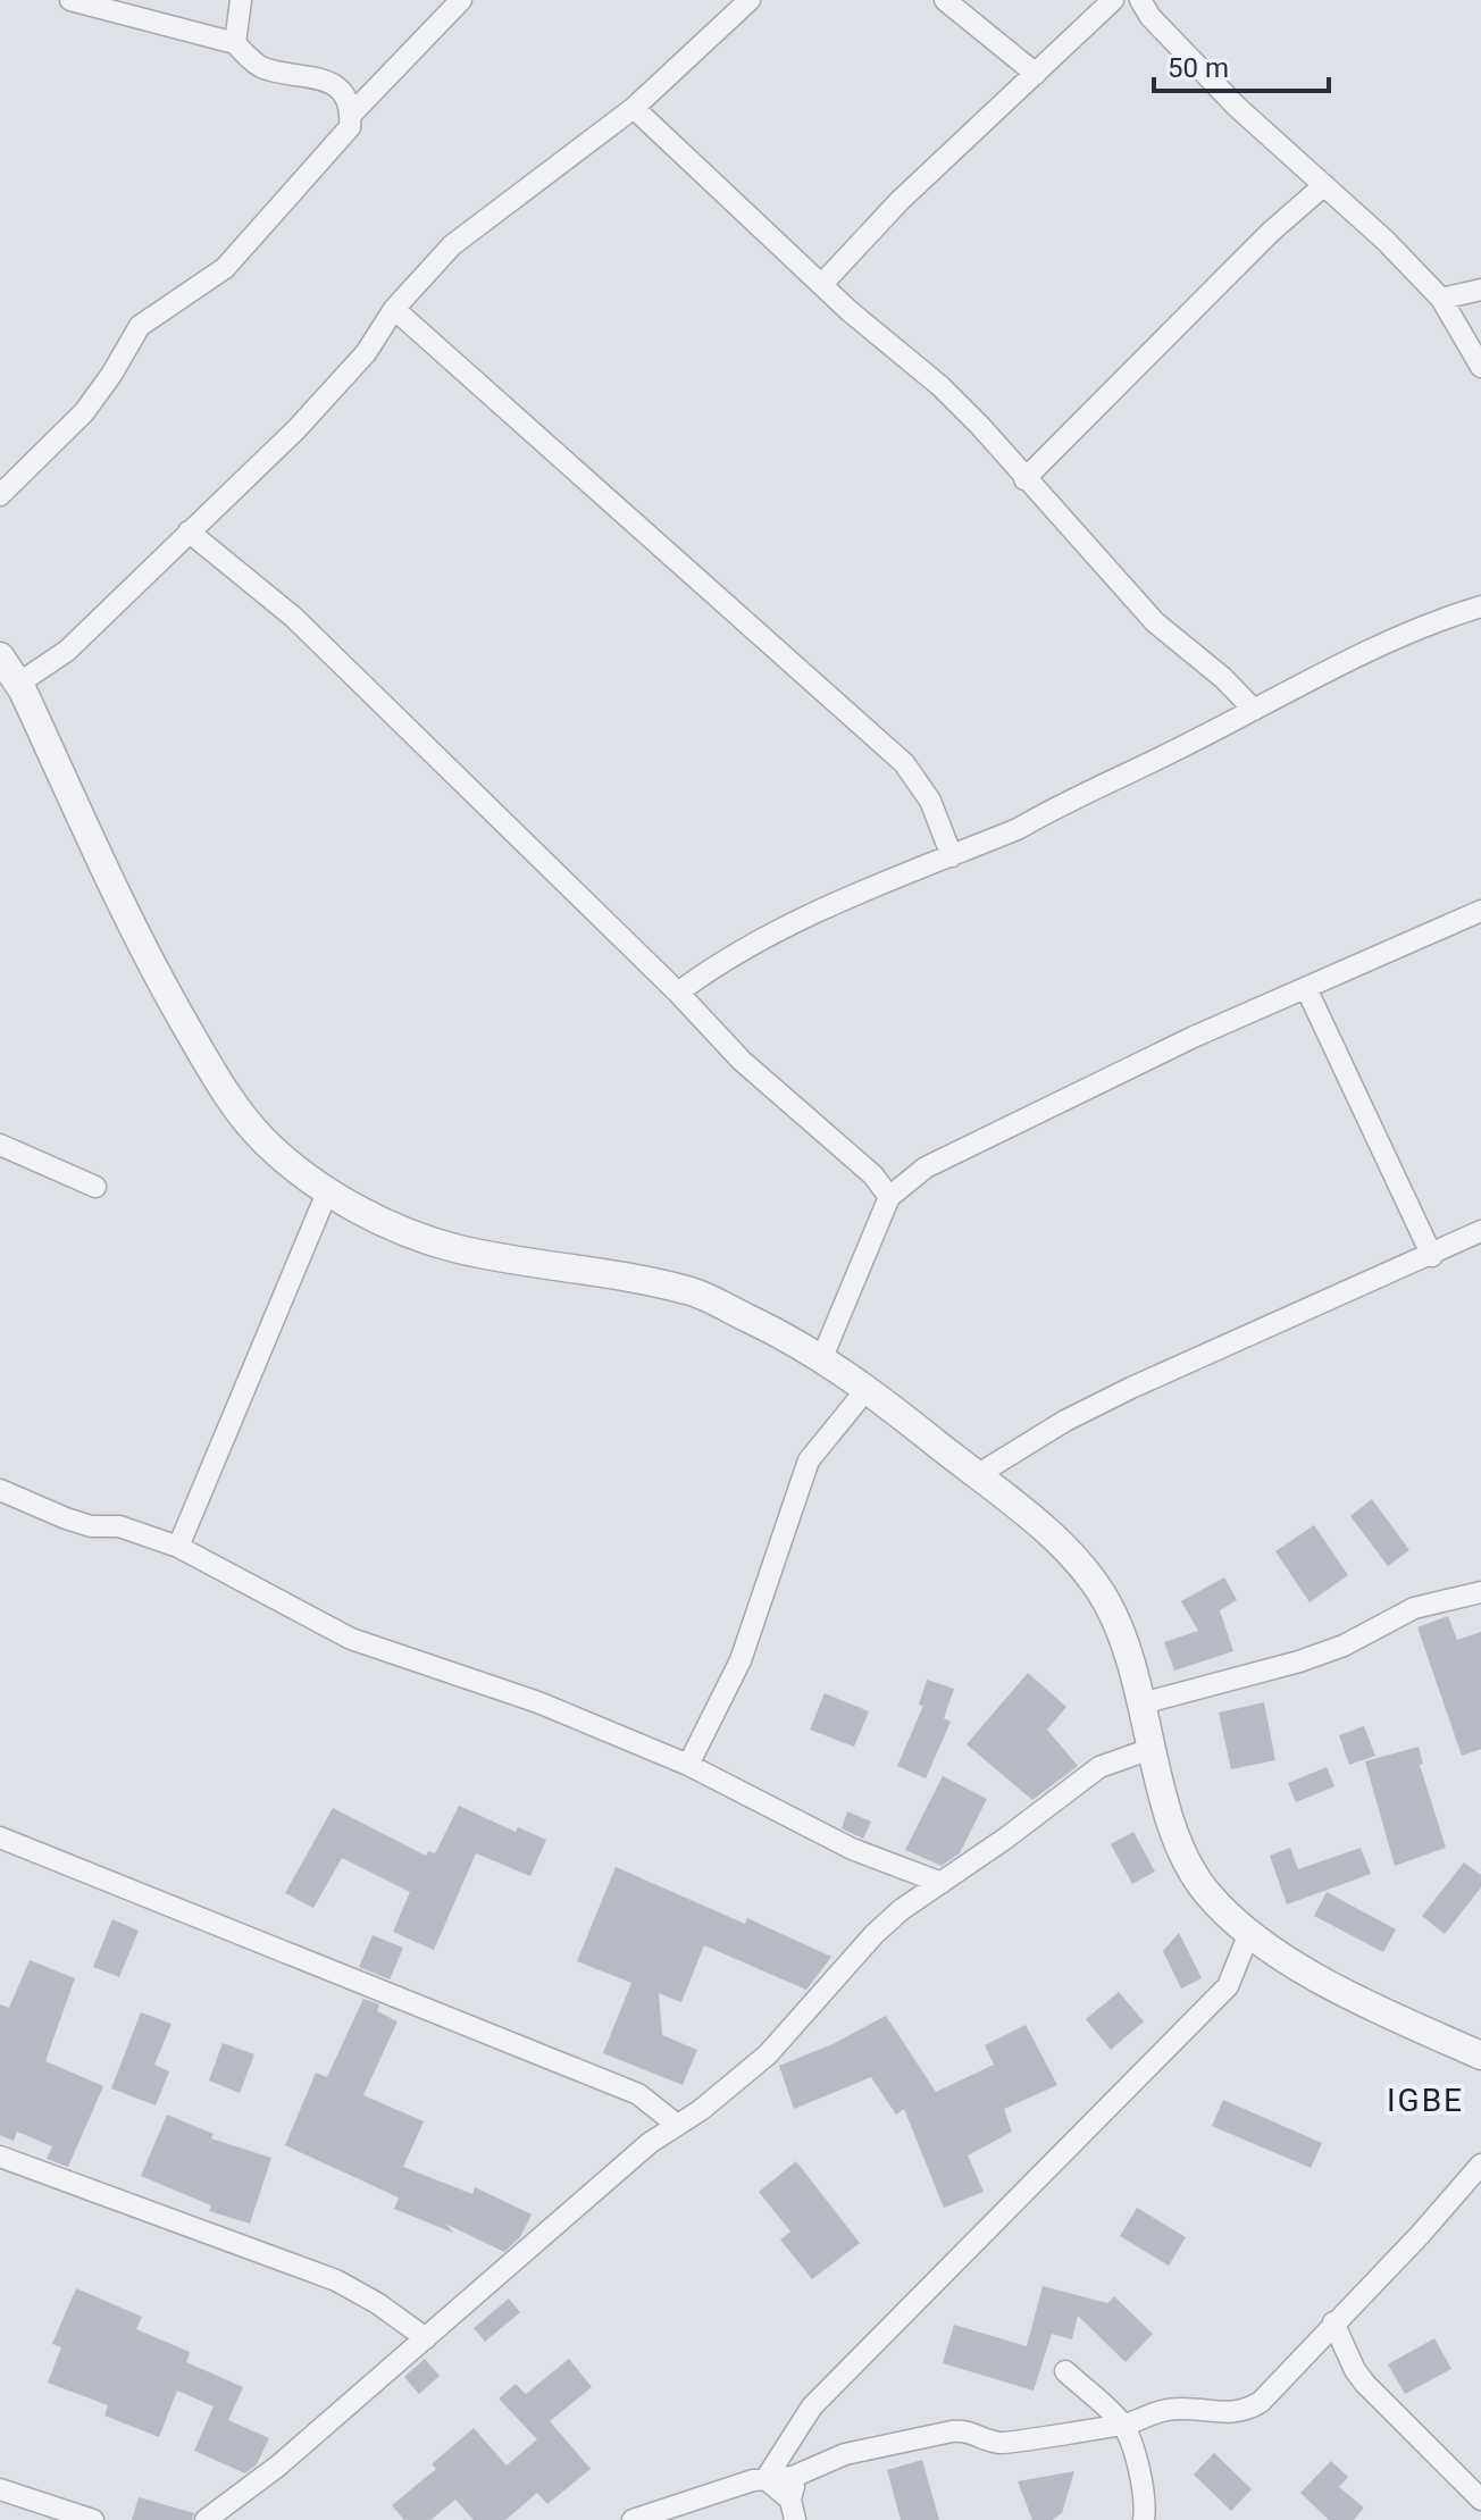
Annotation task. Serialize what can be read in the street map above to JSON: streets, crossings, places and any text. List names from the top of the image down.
{
  "districts": ["IGBE"],
  "scale_bar": "50 m"
}
